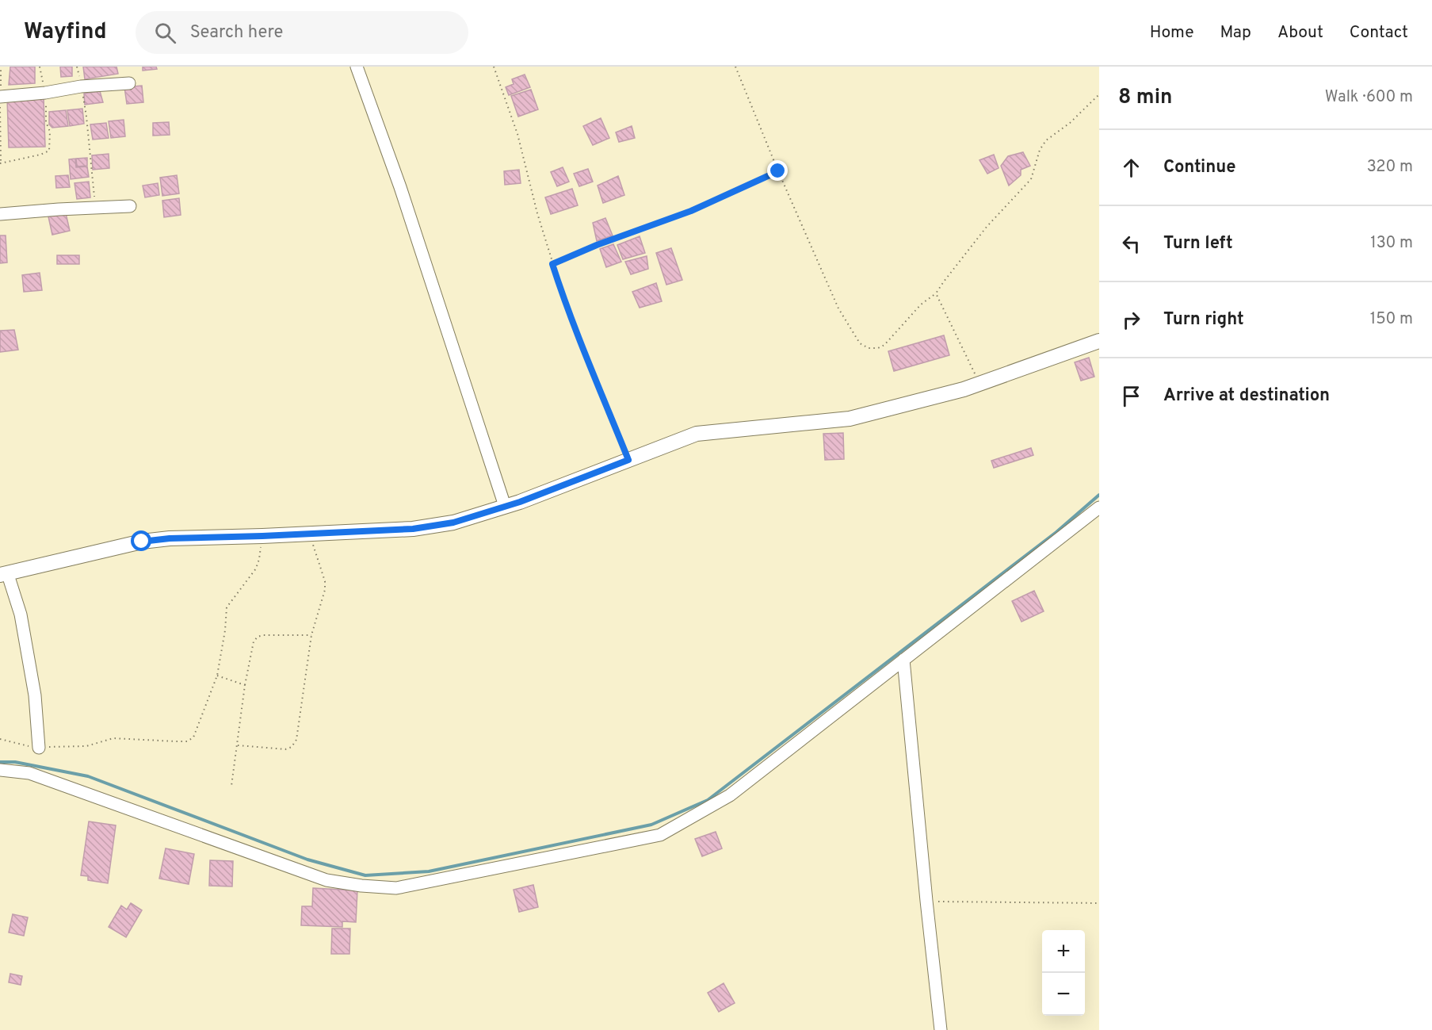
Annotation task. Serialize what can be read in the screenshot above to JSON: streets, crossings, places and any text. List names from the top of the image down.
{
  "page": {
    "header": "Wayfind",
    "search": "Search here",
    "nav": [
      "Home",
      "Map",
      "About",
      "Contact"
    ],
    "heading": ["8 min", "Walk · 600 m"],
    "list": [
      ["Continue", "320 m"],
      ["Turn left", "130 m"],
      ["Turn right", "150 m"],
      "Arrive at destination"
    ],
    "map_buttons": ["+", "−"]
  }
}
